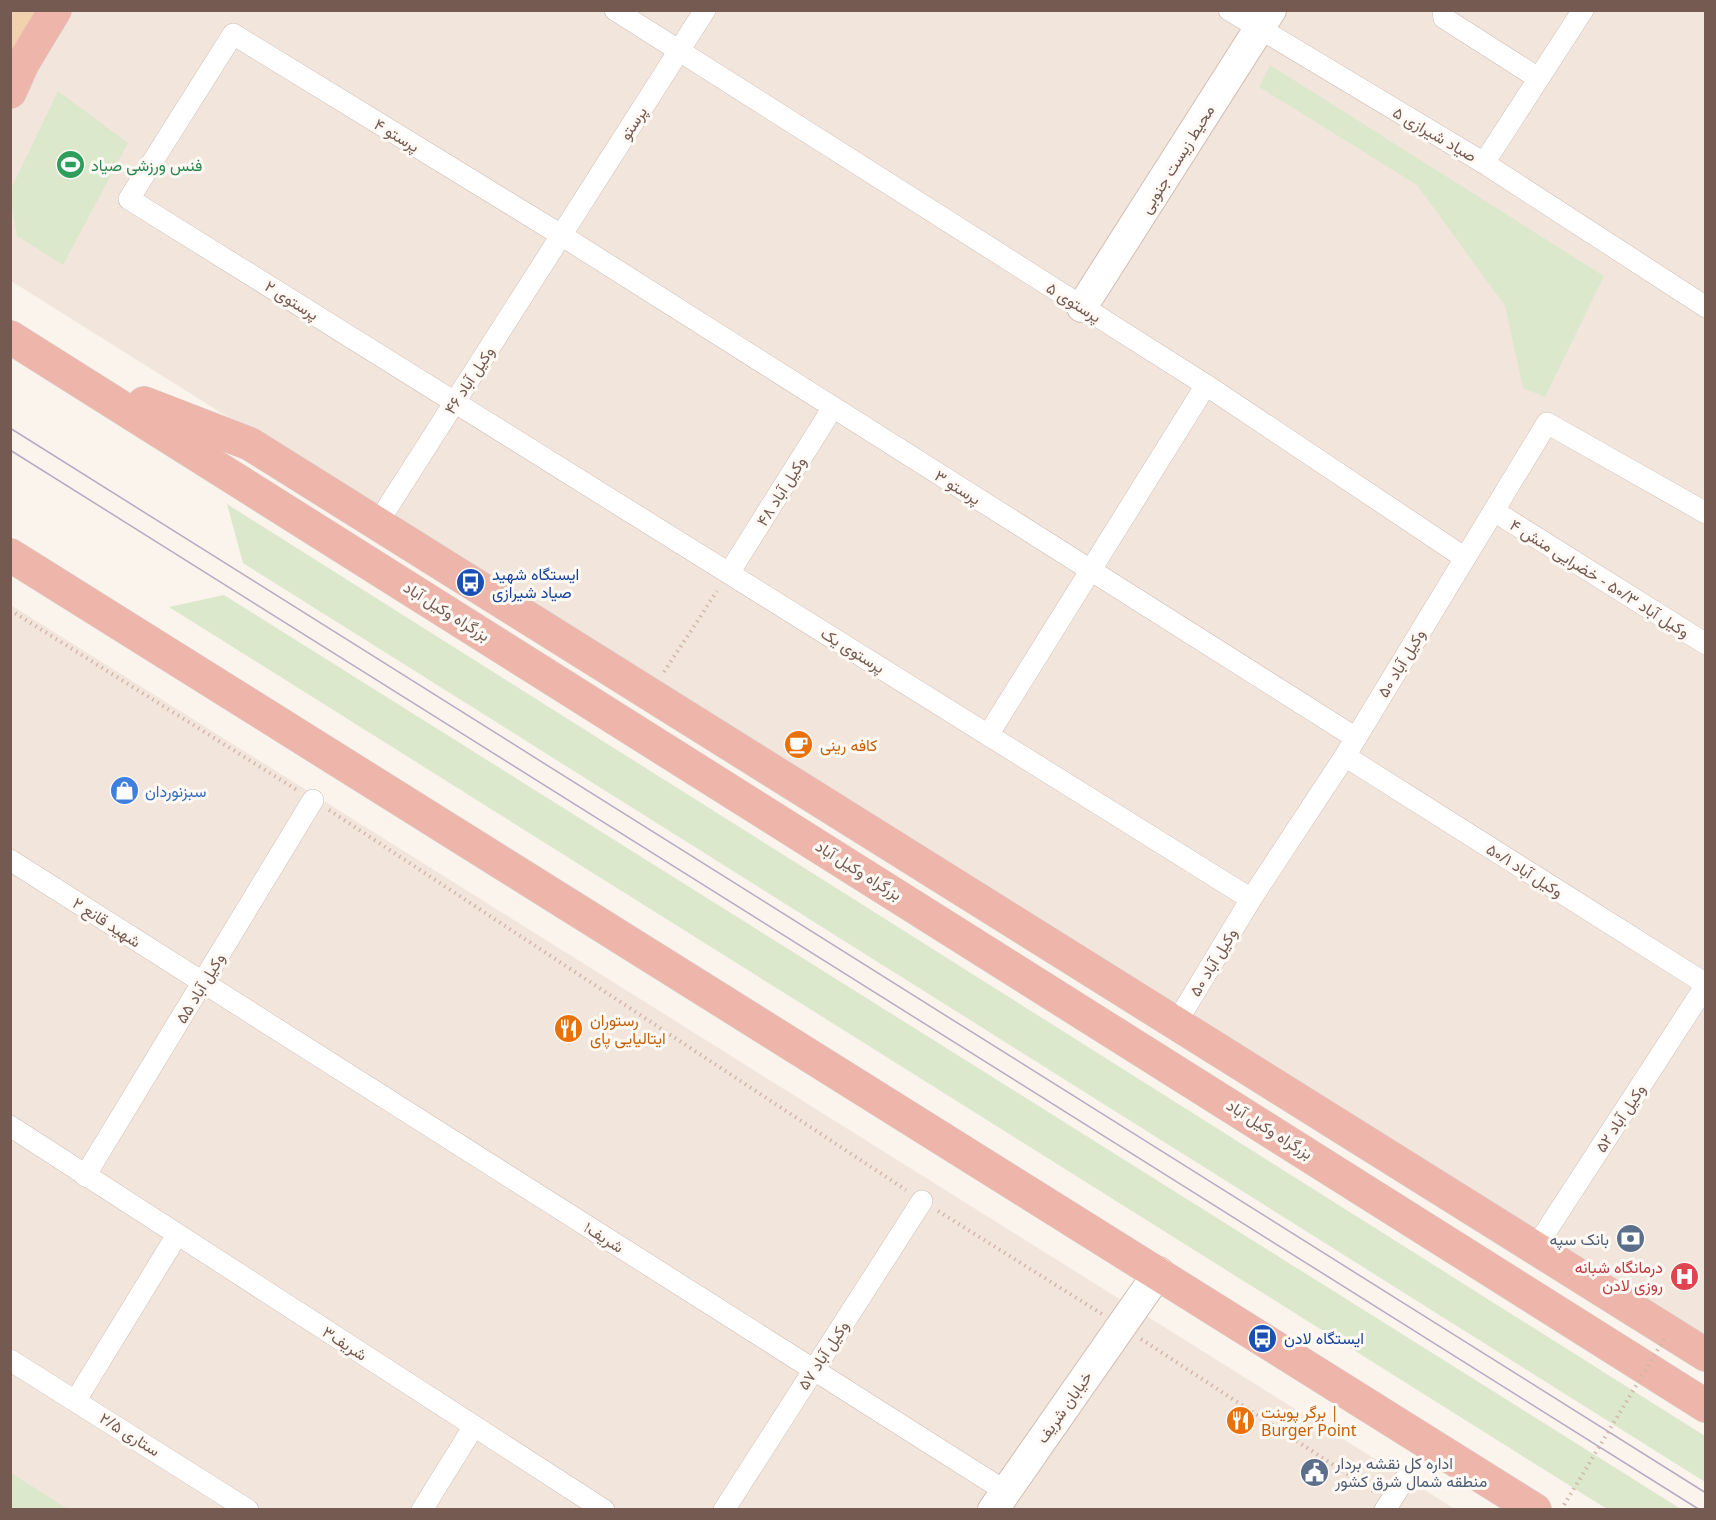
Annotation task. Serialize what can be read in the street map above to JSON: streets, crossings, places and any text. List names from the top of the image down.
{
  "streets": {
    "highway": ["بزرگراه وکیل آباد"],
    "street": [
      "پرستو",
      "صیاد شیرازی ۵",
      "پرستو ۴",
      "محیط زیست جنوبی",
      "پرستوی ۲",
      "پرستوی ۵",
      "۴۶ وکیل آباد",
      "پرستو ۳",
      "۴۸ وکیل آباد",
      "وکیل آباد ۵۰/۳ - خضرایی منش ۴",
      "پرستوی یک",
      "۵۰ وکیل آباد",
      "وکیل آباد ۵۰/۱",
      "شهید قانع ۲",
      "وکیل آباد ۵۰",
      "۵۵ وکیل آباد",
      "۵۲ وکیل آباد",
      "شریف١",
      "شریف٣",
      "۵۷ وکیل آباد",
      "خیابان شریف",
      "ستاری ۲/۵"
    ]
  },
  "crossings": [
    ["پرستو", "پرستو ۴"],
    ["پرستو", "پرستوی ۵"],
    ["پرستو", "۴۶ وکیل آباد"],
    ["پرستو", "پرستو ۳"],
    ["صیاد شیرازی ۵", "محیط زیست جنوبی"],
    ["پرستو ۴", "پرستوی ۲"],
    ["پرستو ۴", "۴۶ وکیل آباد"],
    ["پرستو ۴", "پرستو ۳"],
    ["محیط زیست جنوبی", "پرستوی ۵"],
    ["پرستوی ۲", "۴۶ وکیل آباد"],
    ["پرستوی ۲", "پرستوی یک"],
    ["پرستوی ۵", "۵۰ وکیل آباد"],
    ["۴۶ وکیل آباد", "پرستو ۳"],
    ["۴۶ وکیل آباد", "پرستوی یک"],
    ["پرستو ۳", "۴۸ وکیل آباد"],
    ["پرستو ۳", "۵۰ وکیل آباد"],
    ["پرستو ۳", "وکیل آباد ۵۰/۱"],
    ["۴۸ وکیل آباد", "پرستوی یک"],
    ["وکیل آباد ۵۰/۳ - خضرایی منش ۴", "۵۰ وکیل آباد"],
    ["پرستوی یک", "۵۰ وکیل آباد"],
    ["پرستوی یک", "وکیل آباد ۵۰"],
    ["۵۰ وکیل آباد", "وکیل آباد ۵۰/۱"],
    ["۵۰ وکیل آباد", "وکیل آباد ۵۰"],
    ["وکیل آباد ۵۰/۱", "۵۲ وکیل آباد"],
    ["شهید قانع ۲", "۵۵ وکیل آباد"],
    ["شهید قانع ۲", "شریف١"],
    ["۵۵ وکیل آباد", "شریف١"],
    ["۵۵ وکیل آباد", "شریف٣"],
    ["شریف١", "۵۷ وکیل آباد"],
    ["شریف١", "خیابان شریف"]
  ],
  "places": {
    "sports": ["فنس ورزشی صیاد"],
    "bus stop": ["ایستگاه شهید صیاد شیرازی", "ایستگاه لادن"],
    "cafe": ["کافه رینی"],
    "shop": ["سبزنوردان"],
    "restaurant": ["رستوران ایتالیایی پای", "برگر پوینت | Burger Point"],
    "bank": ["بانک سپه"],
    "hospital": ["درمانگاه شبانه روزی لادن"],
    "public building": ["اداره کل نقشه بردار منطقه شمال شرق کشور"]
  }
}
